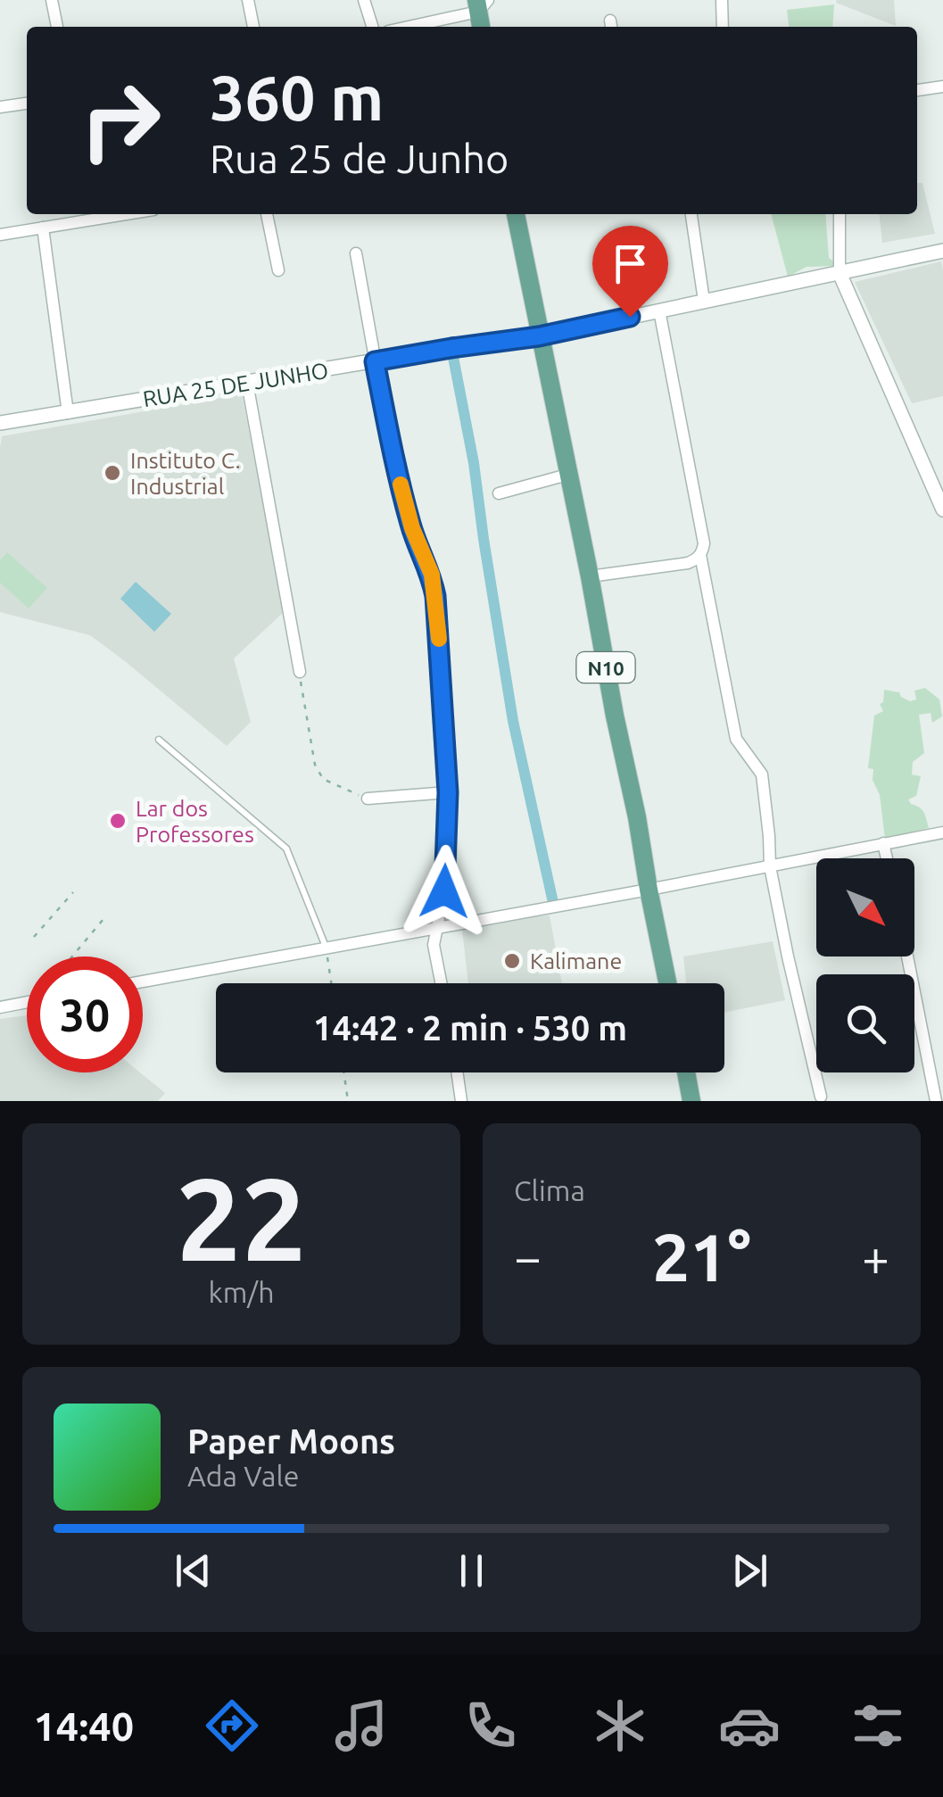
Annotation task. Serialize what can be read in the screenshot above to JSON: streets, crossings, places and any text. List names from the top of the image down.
{
  "streets": {
    "main road": ["N10"],
    "street": ["RUA 25 DE JUNHO"]
  },
  "crossings": [
    ["RUA 25 DE JUNHO", "N10"]
  ],
  "places": ["Instituto C. Industrial", "Lar dos Professores", "Kalimane"],
  "north": "bottom right",
  "page": {
    "turn": ["360 m", "Rua 25 de Junho"],
    "limit": "30",
    "trip": "14:42 · 2 min · 530 m",
    "tile": [
      ["22", "km/h"],
      "Clima"
    ],
    "heat": ["−", "21°", "+"],
    "song": ["Paper Moons", "Ada Vale"],
    "tabs": "14:40"
  }
}
